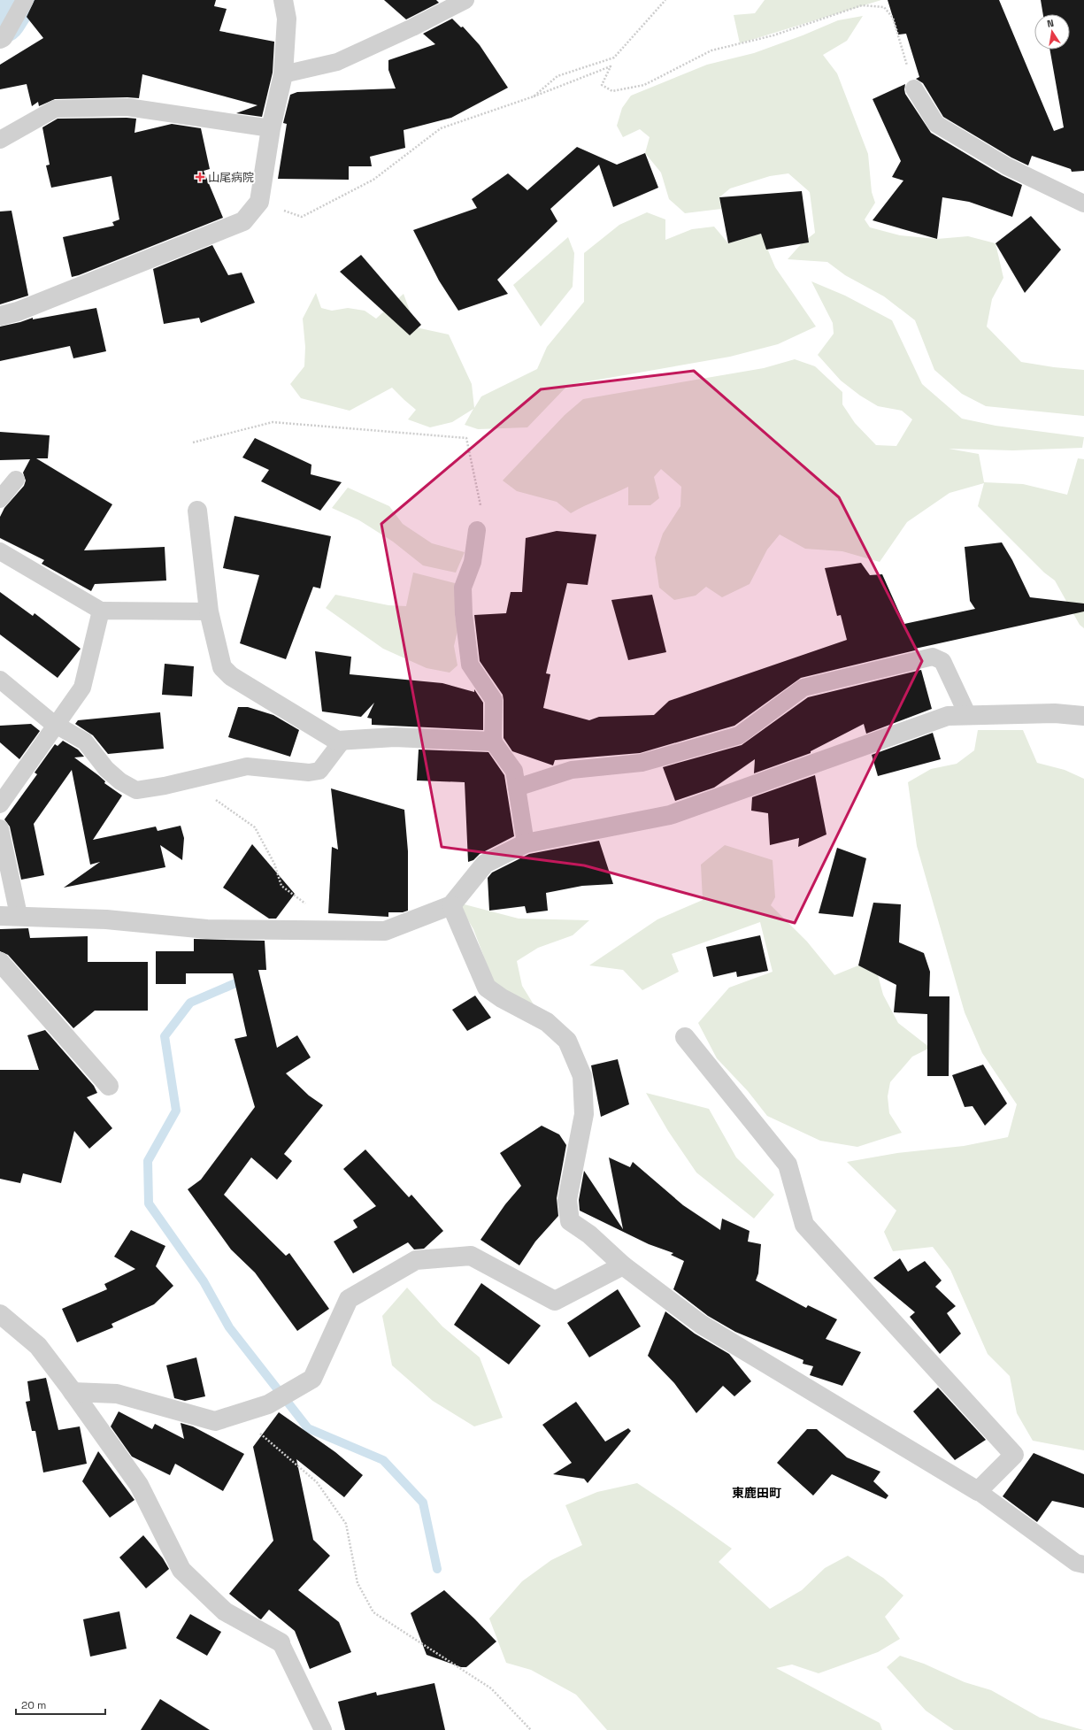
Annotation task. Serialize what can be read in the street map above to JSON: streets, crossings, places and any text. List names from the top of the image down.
{
  "districts": ["東鹿田町"],
  "places": {
    "health": ["山尾病院"]
  },
  "scale_bar": "20 m",
  "north": "top"
}
